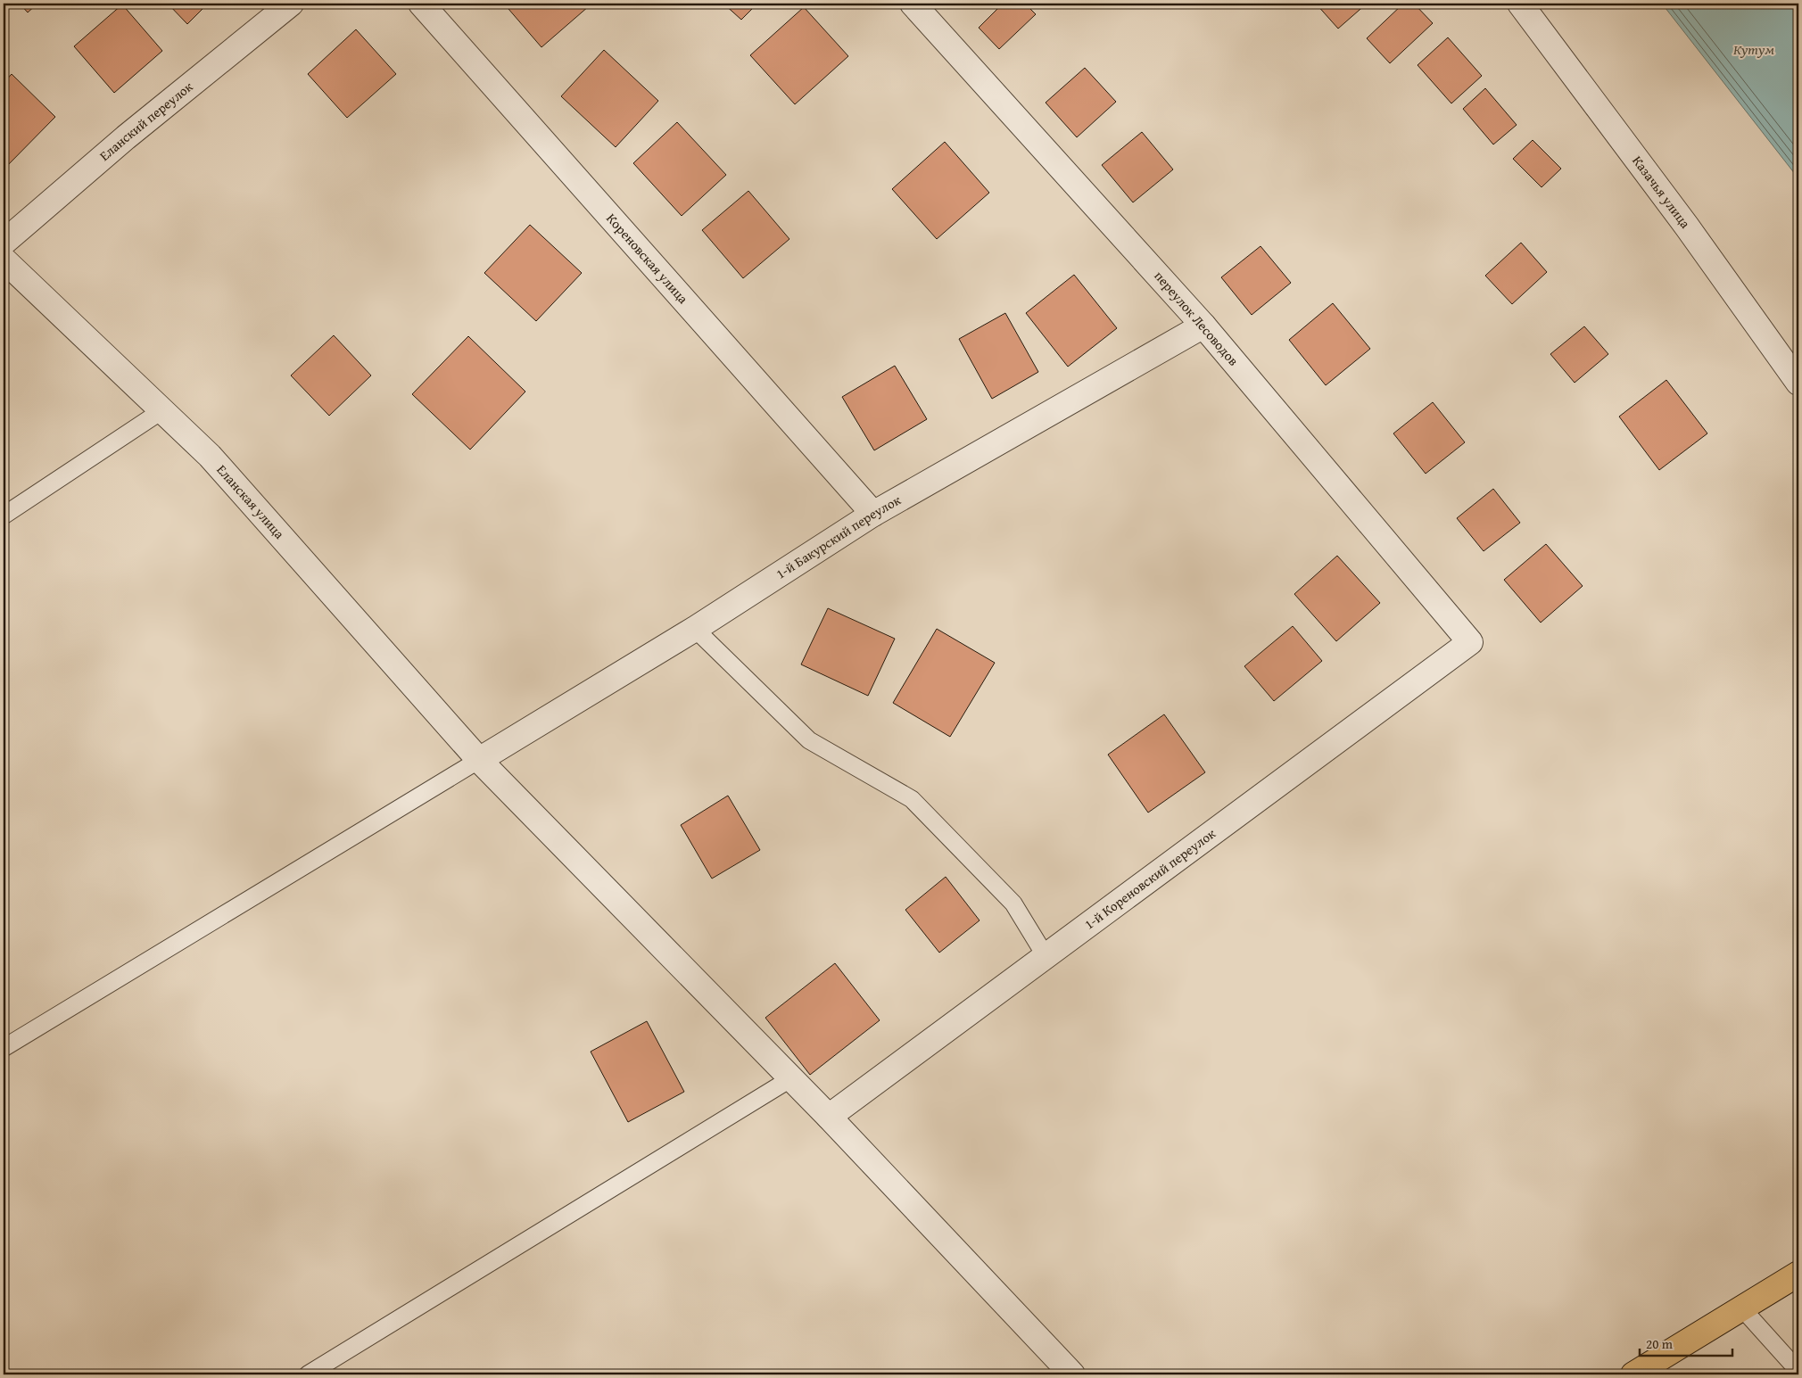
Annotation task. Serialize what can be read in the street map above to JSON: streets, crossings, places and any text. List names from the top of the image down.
{
  "streets": {
    "street": [
      "Еланский переулок",
      "Казачья улица",
      "Кореновская улица",
      "переулок Лесоводов",
      "Еланская улица",
      "1-й Бакурский переулок",
      "1-й Кореновский переулок"
    ]
  },
  "crossings": [
    ["Кореновская улица", "1-й Бакурский переулок"],
    ["переулок Лесоводов", "1-й Бакурский переулок"],
    ["переулок Лесоводов", "1-й Кореновский переулок"],
    ["Еланская улица", "1-й Бакурский переулок"],
    ["Еланская улица", "1-й Кореновский переулок"]
  ],
  "water": ["Кутум"],
  "scale_bar": "20 m"
}
